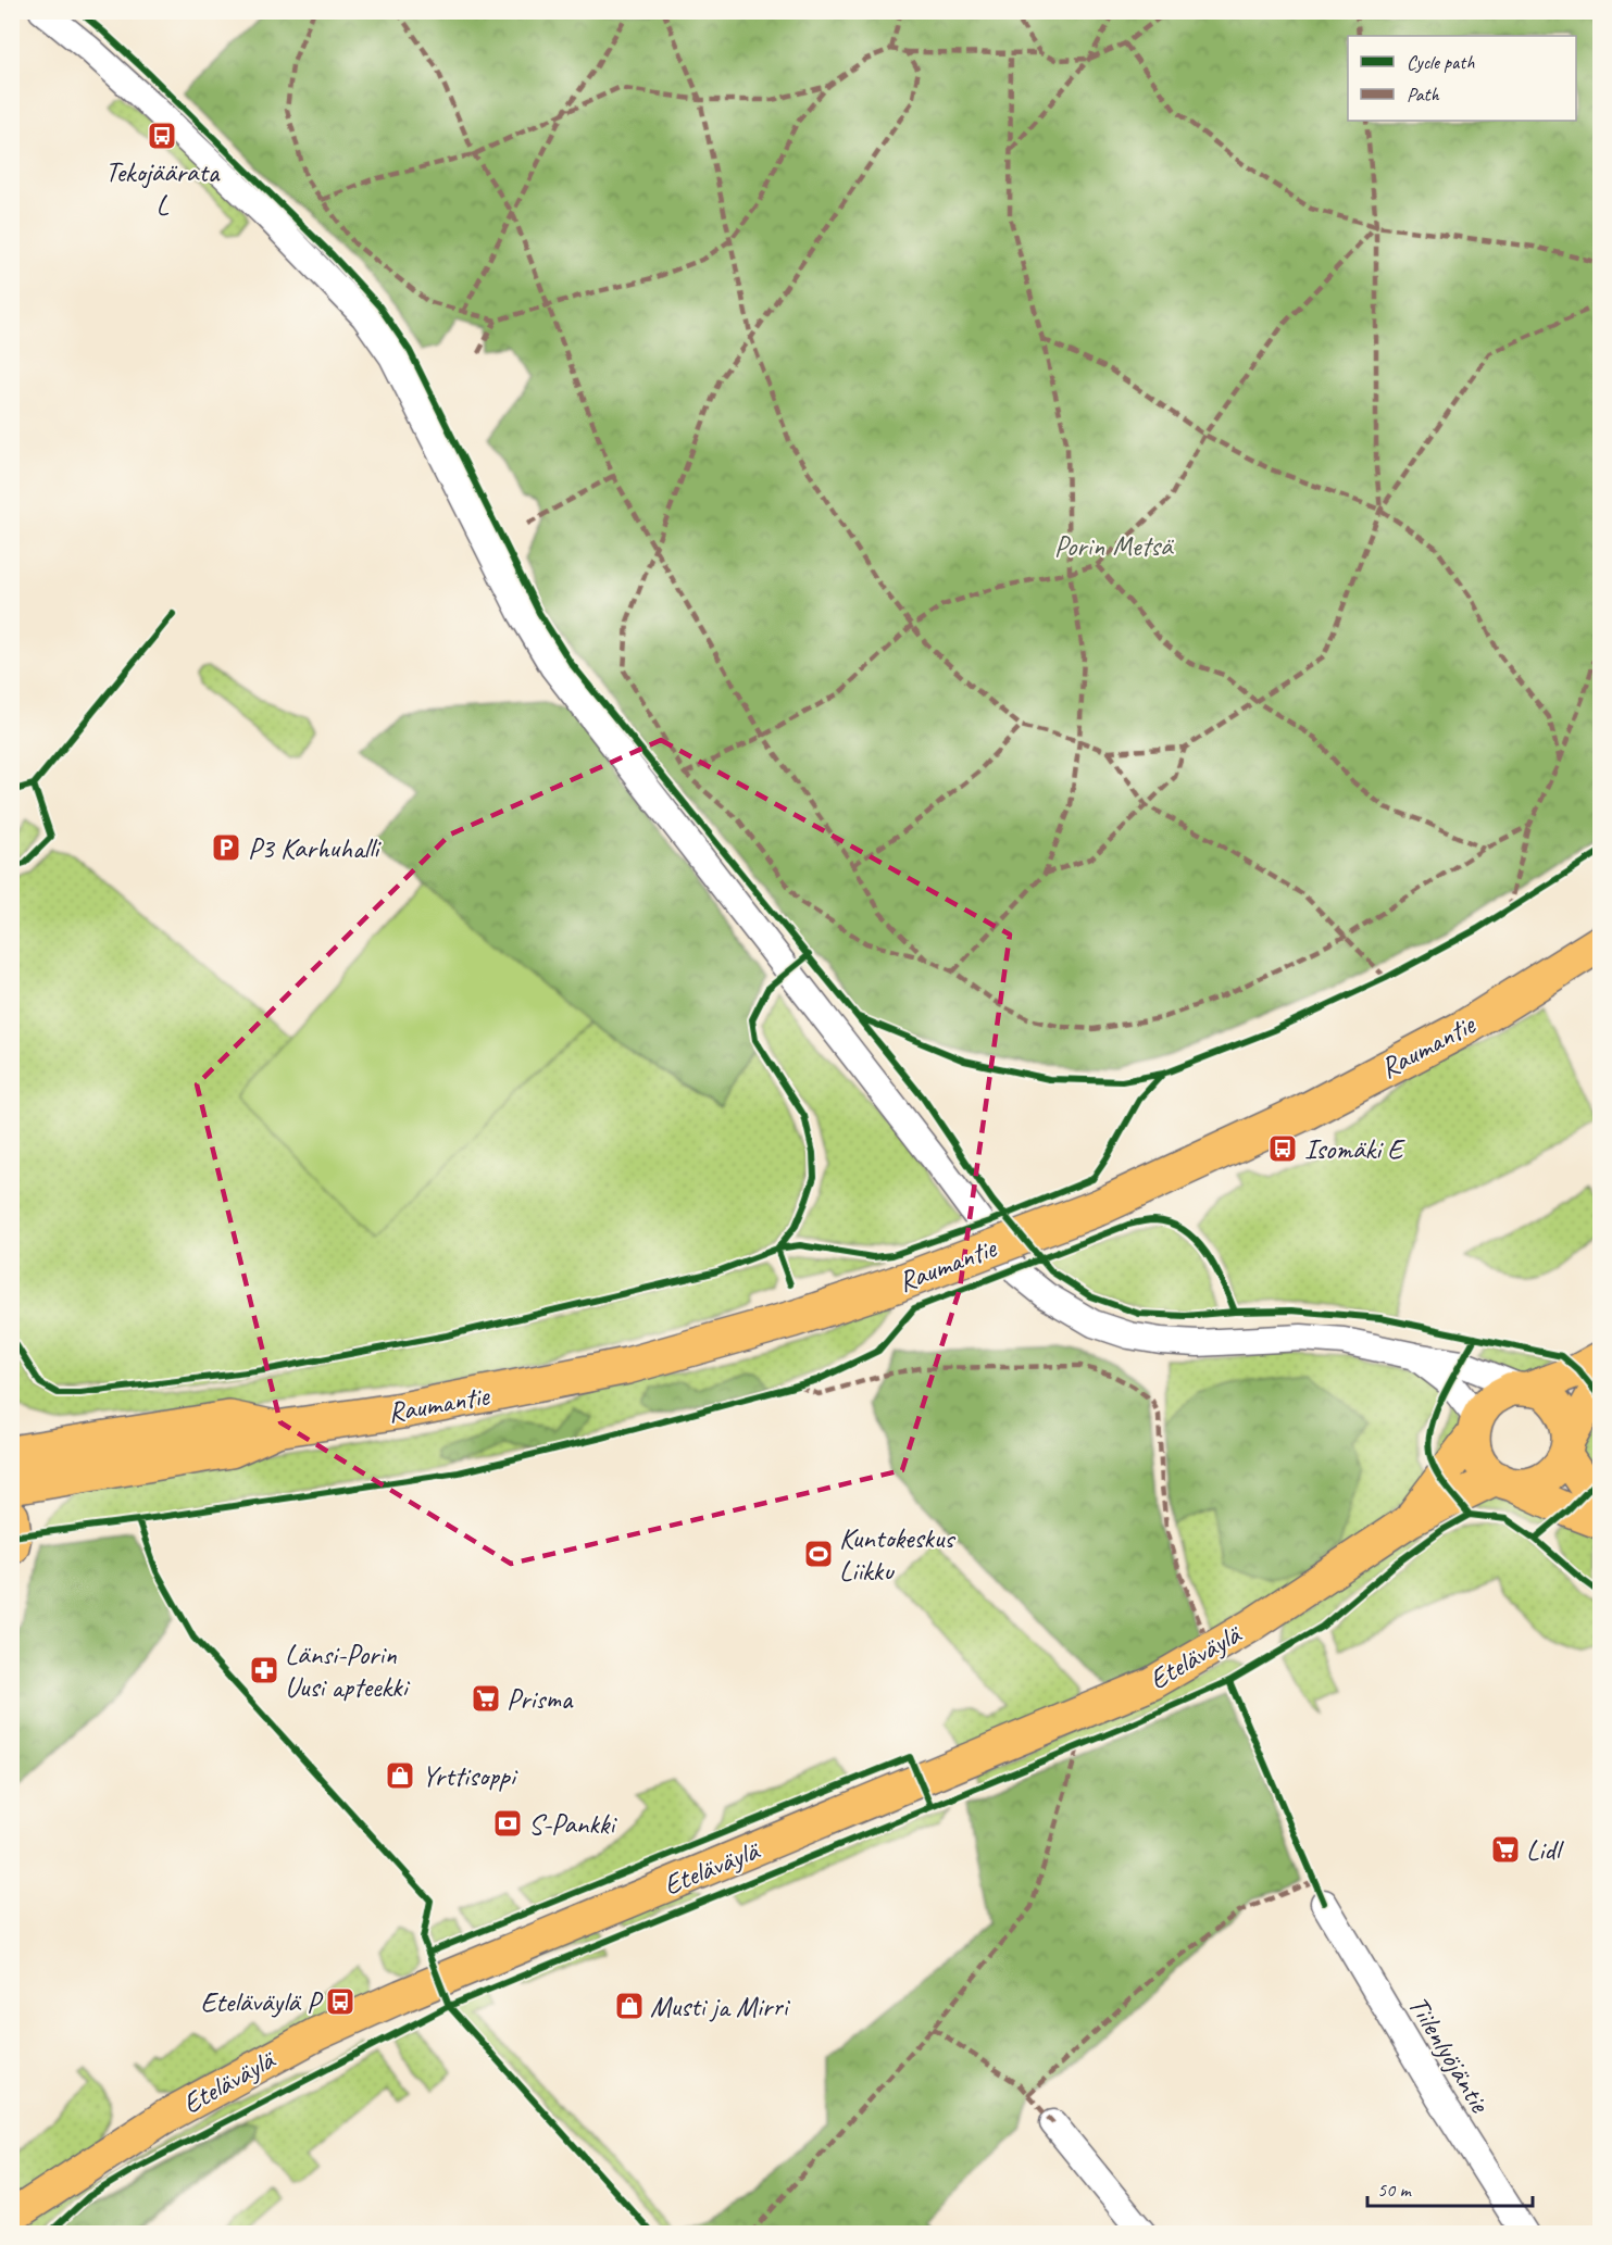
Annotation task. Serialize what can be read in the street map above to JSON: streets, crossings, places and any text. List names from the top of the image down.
{
  "streets": {
    "highway": ["Raumantie"],
    "main road": ["Eteläväylä"],
    "street": ["Tiilenlyöjäntie"]
  },
  "parks": ["Porin Metsä"],
  "places": {
    "bus stop": ["Tekojäärata L", "Isomäki E", "Eteläväylä P"],
    "parking": ["P3 Karhuhalli"],
    "sports": ["Kuntokeskus Liikku"],
    "pharmacy": ["Länsi-Porin Uusi apteekki"],
    "supermarket": ["Prisma", "Lidl"],
    "shop": ["Yrttisoppi", "Musti ja Mirri"],
    "bank": ["S-Pankki"]
  },
  "legend": ["Cycle path", "Path"],
  "scale_bar": "50 m"
}
